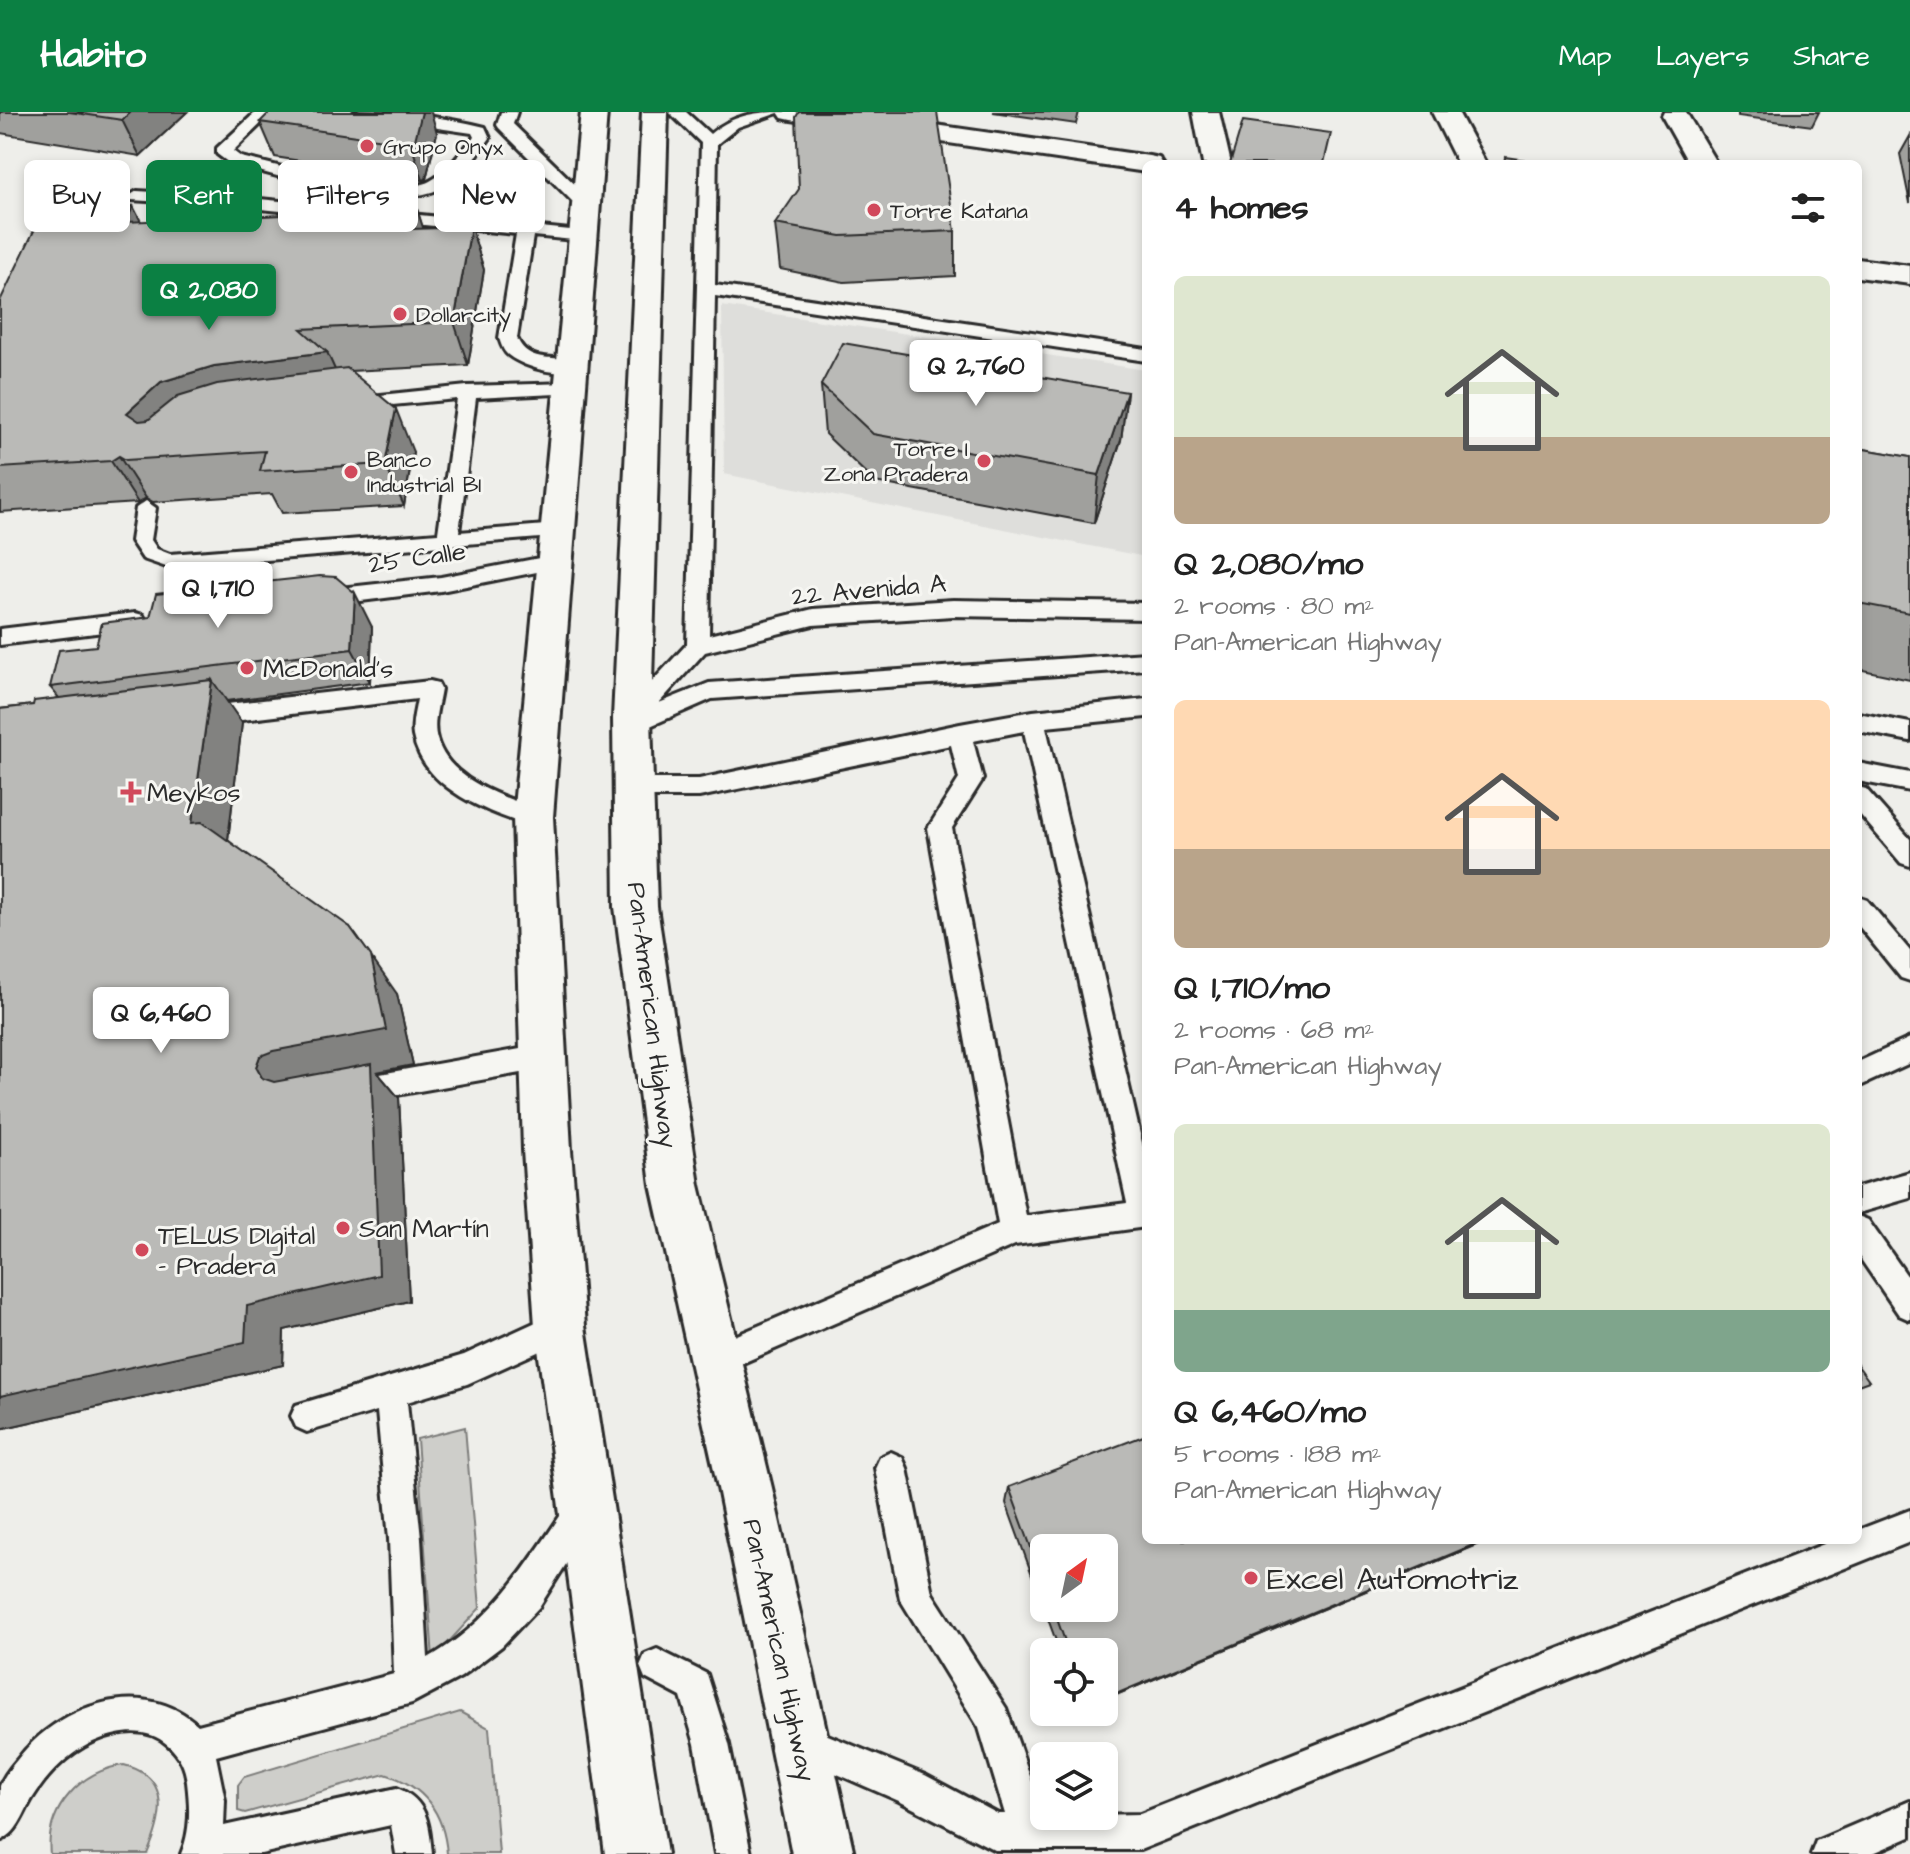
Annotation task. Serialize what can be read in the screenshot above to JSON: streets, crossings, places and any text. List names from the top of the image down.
{
  "streets": {
    "main road": ["Pan-American Highway"],
    "lane": ["25 Calle", "22 Avenida A"]
  },
  "places": {
    "other": [
      "Grupo Onyx",
      "Torre Katana",
      "Dollarcity",
      "Torre I Zona Pradera",
      "Banco Industrial BI",
      "McDonald's",
      "San Martín",
      "TELUS DIgital - Pradera",
      "Excel Automotriz"
    ],
    "health": ["Meykos"]
  },
  "north": "top right",
  "page": {
    "header": "Habito",
    "nav": ["Map", "Layers", "Share"],
    "chip": [
      "Buy",
      "Rent",
      "Filters",
      "New"
    ],
    "heading": "4 homes",
    "list": [
      {
        "name": "Q 2,080/mo",
        "note": "2 rooms · 80 m² · Pan-American Highway"
      },
      {
        "name": "Q 1,710/mo",
        "note": "2 rooms · 68 m² · Pan-American Highway"
      },
      {
        "name": "Q 6,460/mo",
        "note": "5 rooms · 188 m² · Pan-American Highway"
      }
    ],
    "price": [
      "Q 2,080",
      "Q 2,760",
      "Q 1,710",
      "Q 6,460"
    ]
  }
}
